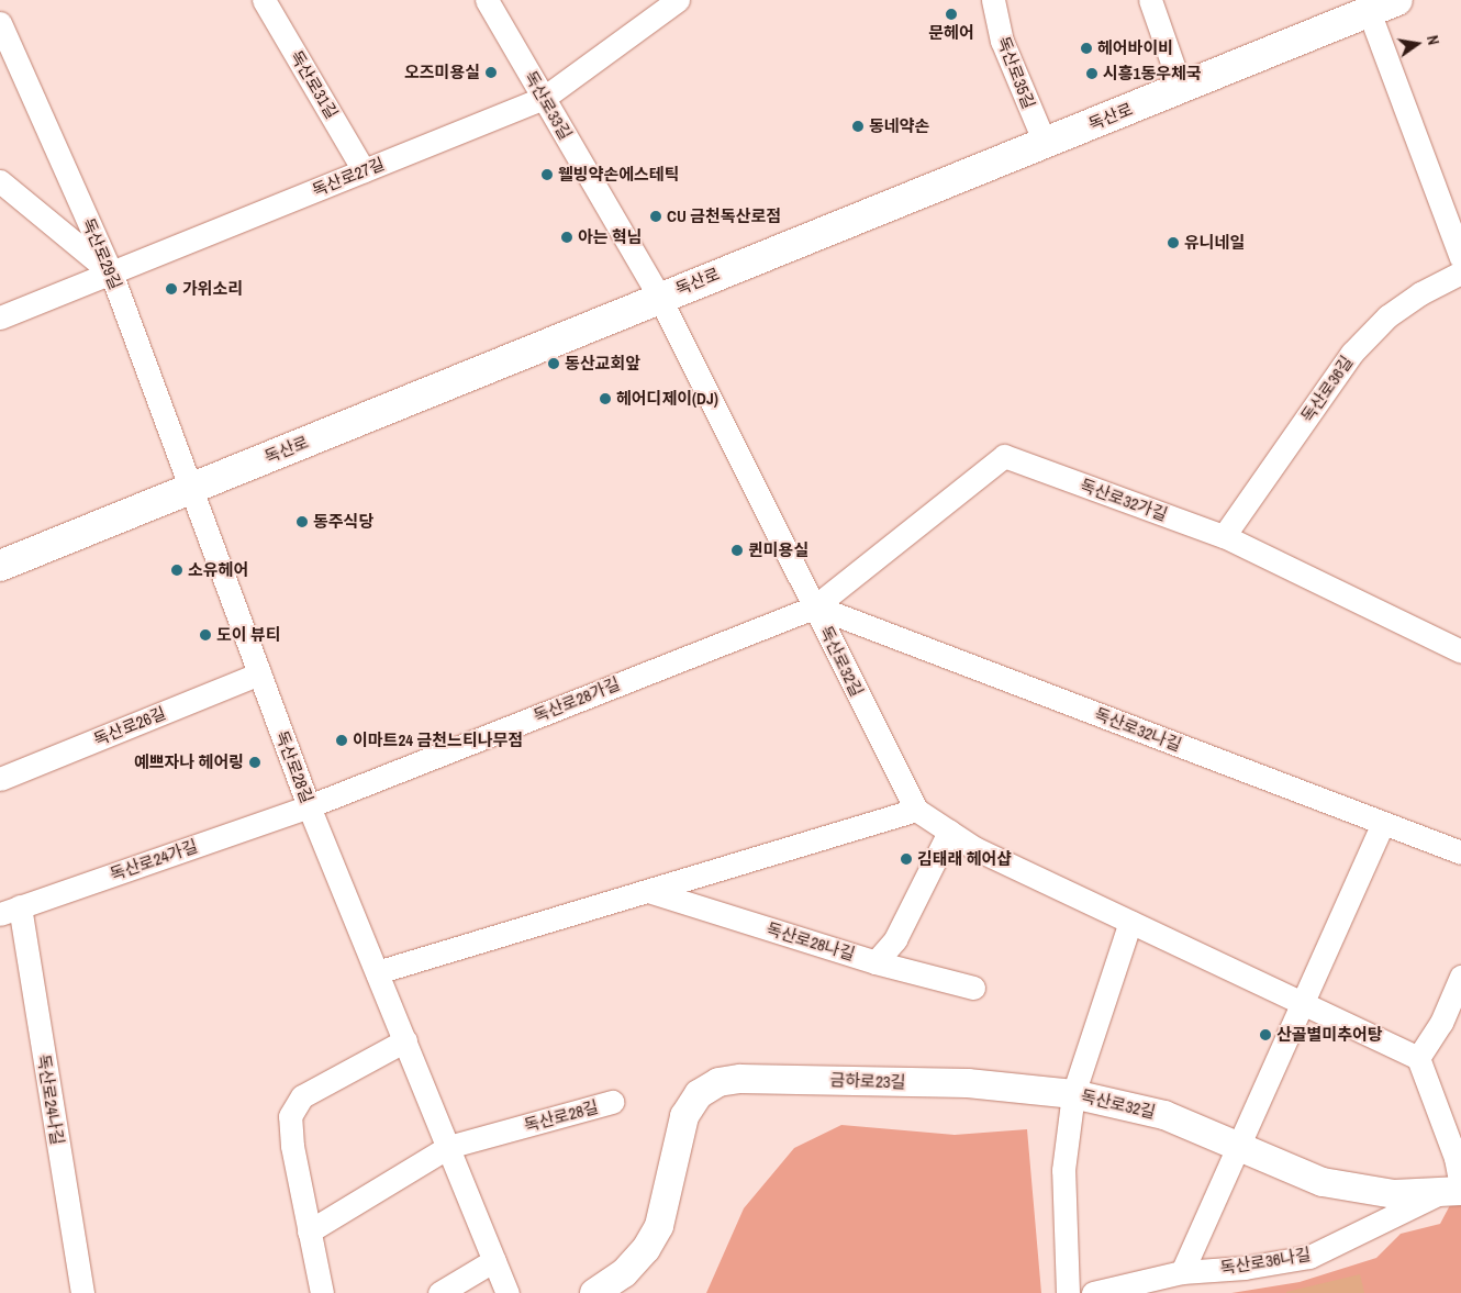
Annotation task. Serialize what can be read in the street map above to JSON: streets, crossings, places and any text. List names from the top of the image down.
{
  "streets": {
    "main road": ["독산로"],
    "street": [
      "독산로35길",
      "독산로31길",
      "독산로33길",
      "독산로27길",
      "독산로29길",
      "독산로36길",
      "독산로32가길",
      "독산로32길",
      "독산로28가길",
      "독산로26길",
      "독산로32나길",
      "독산로28길",
      "독산로24가길",
      "독산로28나길",
      "금하로23길",
      "독산로24나길",
      "독산로36나길"
    ]
  },
  "crossings": [
    ["독산로35길", "독산로"],
    ["독산로31길", "독산로27길"],
    ["독산로33길", "독산로"],
    ["독산로33길", "독산로27길"],
    ["독산로33길", "독산로32길"],
    ["독산로", "독산로29길"],
    ["독산로", "독산로32길"],
    ["독산로", "독산로28길"],
    ["독산로27길", "독산로29길"],
    ["독산로29길", "독산로28길"],
    ["독산로36길", "독산로32가길"],
    ["독산로32가길", "독산로32길"],
    ["독산로32가길", "독산로28가길"],
    ["독산로32가길", "독산로32나길"],
    ["독산로32길", "독산로28가길"],
    ["독산로32길", "독산로32나길"],
    ["독산로32길", "금하로23길"],
    ["독산로32길", "독산로36나길"],
    ["독산로28가길", "독산로32나길"],
    ["독산로28가길", "독산로28길"],
    ["독산로28가길", "독산로24가길"],
    ["독산로26길", "독산로28길"],
    ["독산로28길", "독산로24가길"],
    ["독산로24가길", "독산로24나길"]
  ],
  "places": [
    "문헤어",
    "헤어바이비",
    "오즈미용실",
    "시흥1동우체국",
    "동네약손",
    "웰빙약손에스테틱",
    "CU 금천독산로점",
    "아는 혁님",
    "유니네일",
    "가위소리",
    "동산교회앞",
    "헤어디제이(DJ)",
    "동주식당",
    "퀸미용실",
    "소유헤어",
    "도이 뷰티",
    "이마트24 금천느티나무점",
    "예쁘자나 헤어링",
    "김태래 헤어샵",
    "산골별미추어탕"
  ],
  "north": "right"
}
